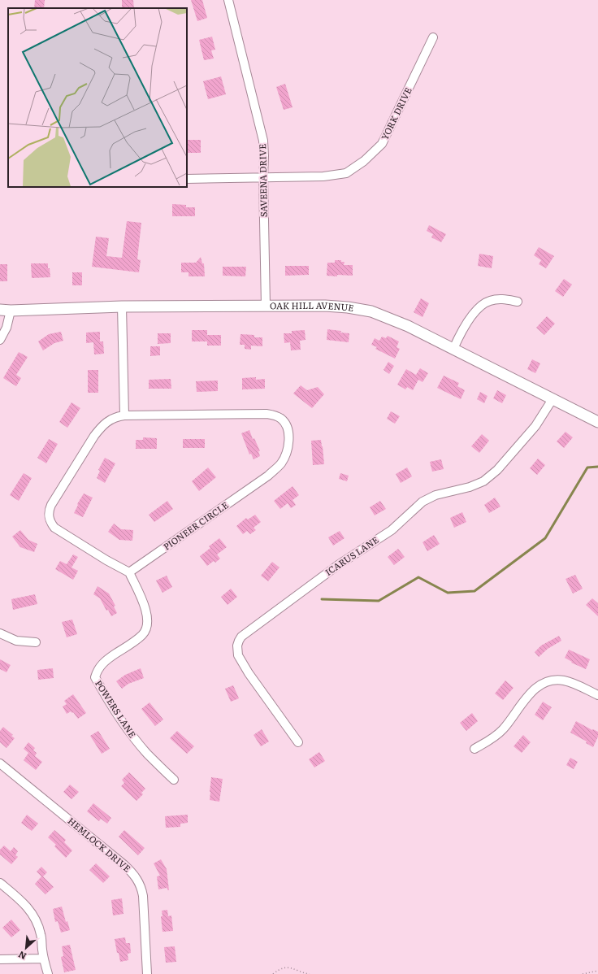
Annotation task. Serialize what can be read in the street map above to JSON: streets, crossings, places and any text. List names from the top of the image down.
{
  "streets": {
    "main road": ["OAK HILL AVENUE"],
    "street": [
      "YORK DRIVE",
      "SAVEENA DRIVE",
      "PIONEER CIRCLE",
      "ICARUS LANE",
      "POWERS LANE",
      "HEMLOCK DRIVE"
    ]
  },
  "crossings": [
    ["YORK DRIVE", "SAVEENA DRIVE"],
    ["SAVEENA DRIVE", "OAK HILL AVENUE"],
    ["OAK HILL AVENUE", "ICARUS LANE"],
    ["PIONEER CIRCLE", "POWERS LANE"]
  ],
  "north": "bottom left"
}
